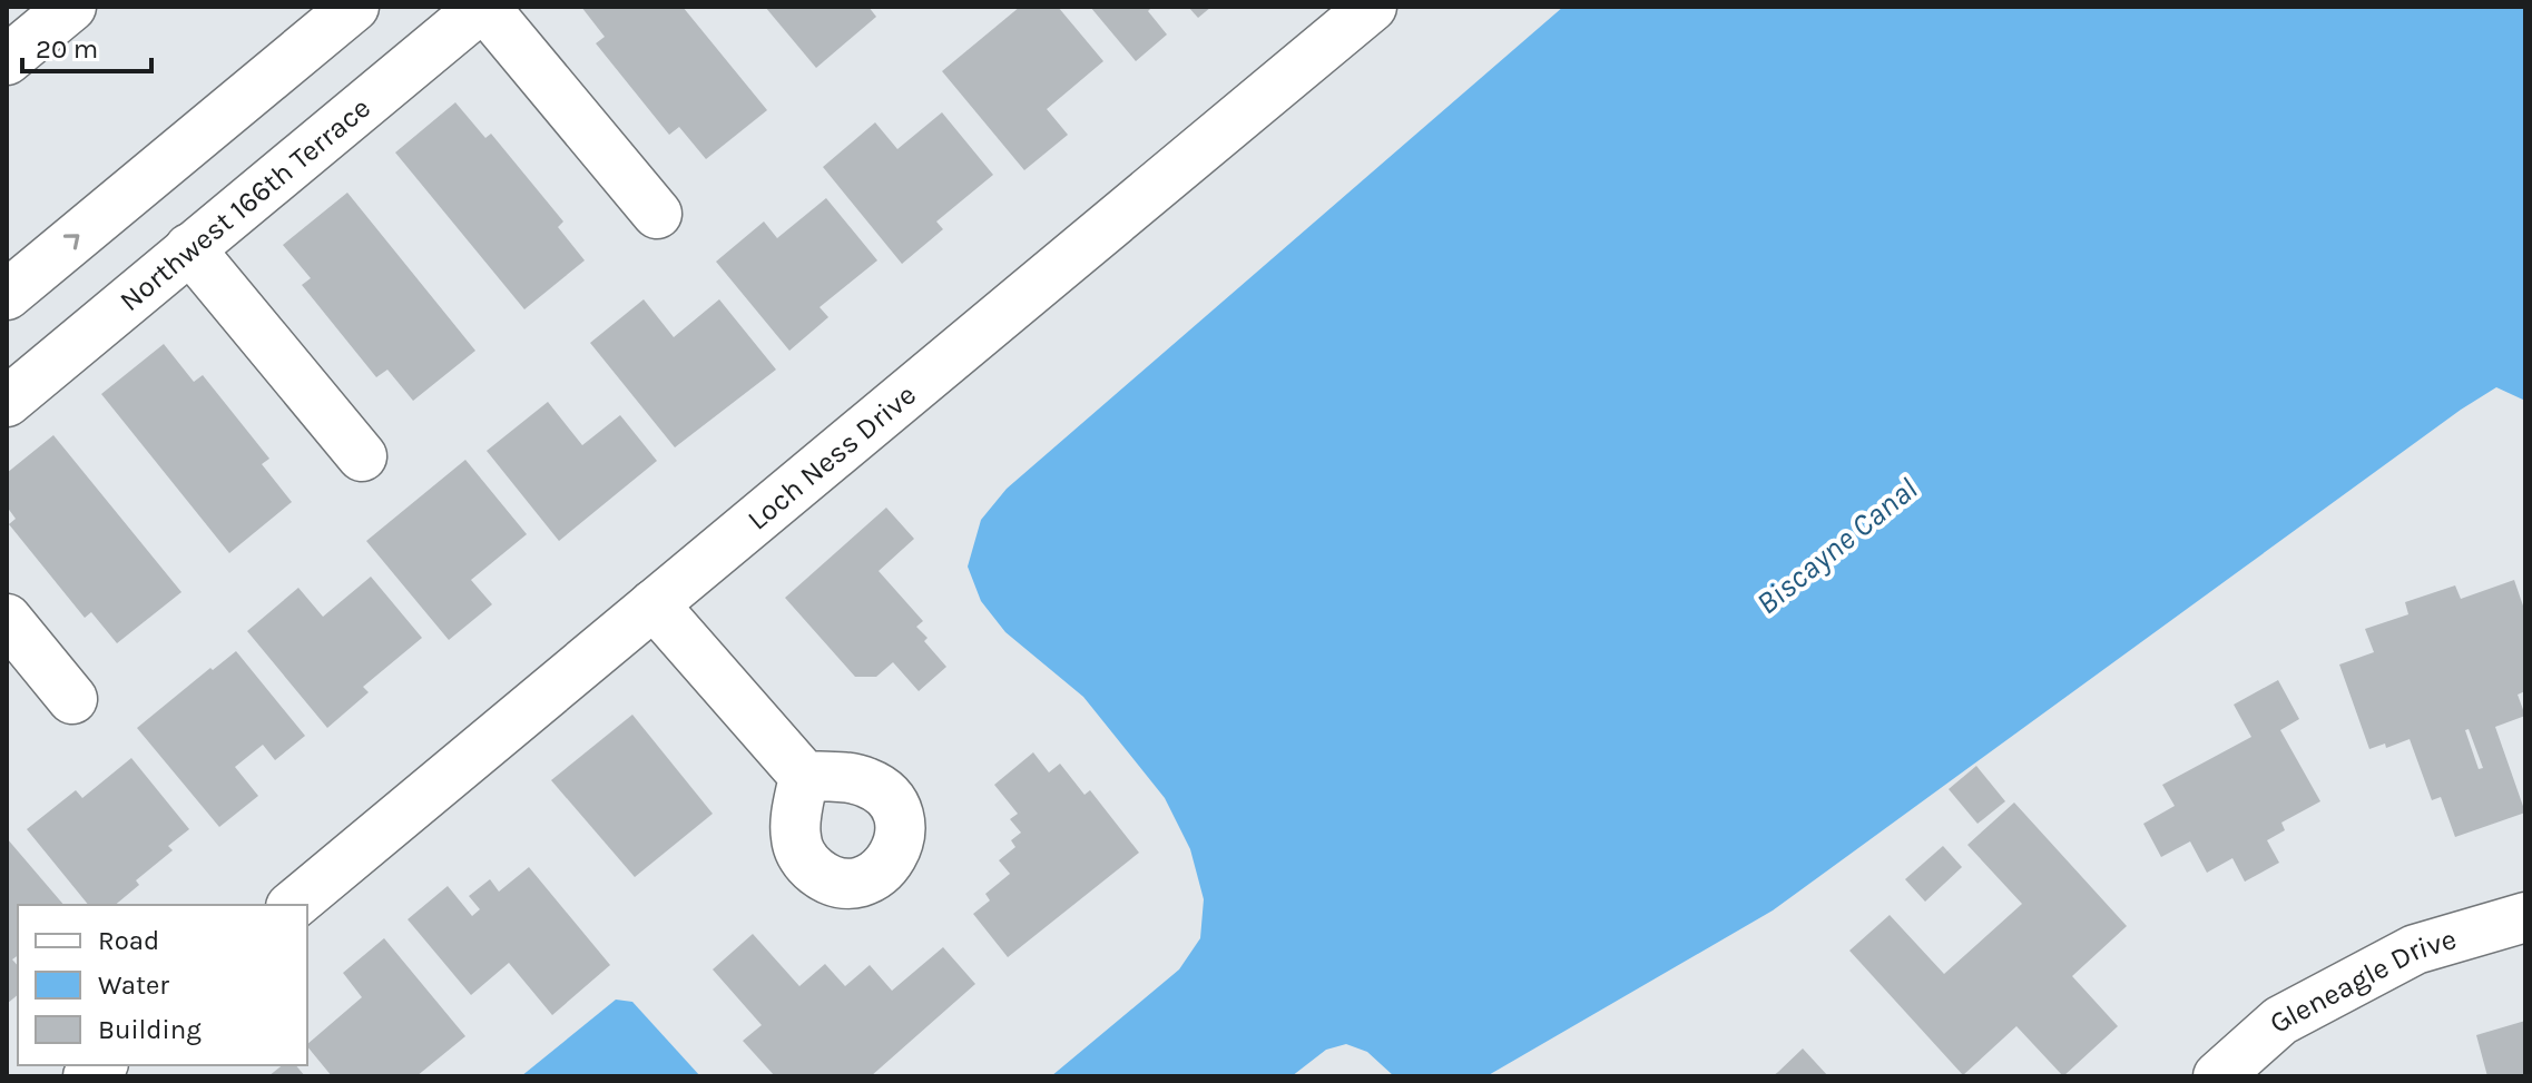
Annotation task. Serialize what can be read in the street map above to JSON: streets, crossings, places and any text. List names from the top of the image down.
{
  "streets": {
    "main road": ["Northwest 166th Terrace", "Loch Ness Drive", "Gleneagle Drive"]
  },
  "water": ["Biscayne Canal"],
  "legend": ["Road", "Water", "Building"],
  "scale_bar": "20 m"
}
